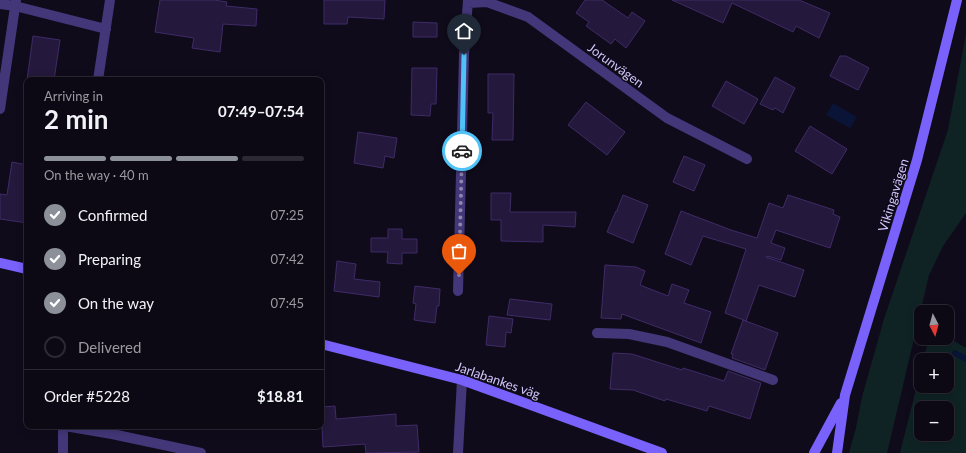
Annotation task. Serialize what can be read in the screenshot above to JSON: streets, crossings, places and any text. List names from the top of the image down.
{
  "streets": {
    "main road": ["Vikingavägen", "Jarlabankes väg"],
    "street": ["Jorunvägen"]
  },
  "north": "bottom",
  "page": {
    "heading": ["2 min", "Arriving in", "07:49–07:54"],
    "panel": ["Order #5228", "$18.81"],
    "bar": "On the way · 40 m",
    "list": [
      ["Confirmed", "07:25"],
      ["Preparing", "07:42"],
      ["On the way", "07:45"],
      "Delivered"
    ],
    "map_buttons": ["+", "−"]
  }
}
